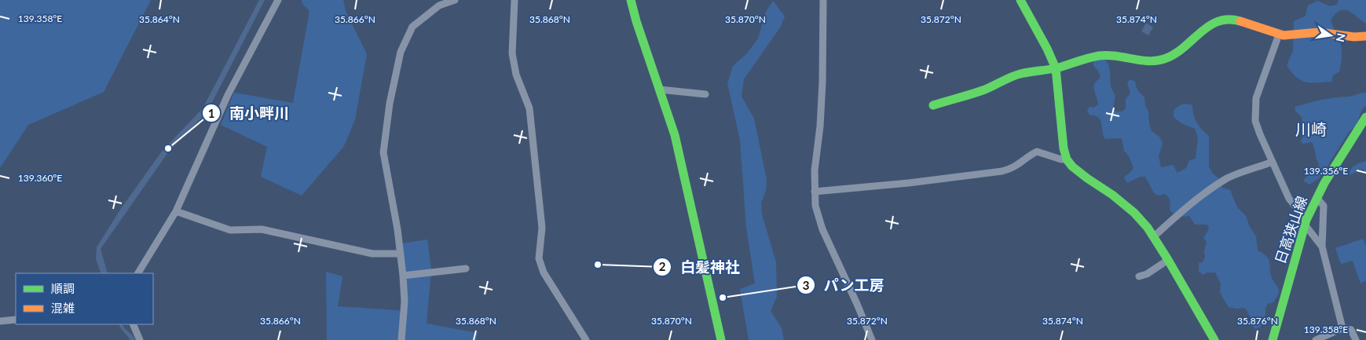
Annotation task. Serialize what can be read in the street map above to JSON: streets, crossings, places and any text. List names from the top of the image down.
{
  "streets": {
    "street": ["日高狭山線"]
  },
  "districts": ["川崎"],
  "places": ["南小畔川", "白髪神社", "パン工房"],
  "legend": ["順調", "混雑"],
  "north": "right",
  "coordinates": [
    "139.358°E",
    "35.864°N",
    "35.866°N",
    "35.868°N",
    "35.870°N",
    "35.872°N",
    "35.874°N",
    "139.356°E",
    "139.360°E",
    "35.876°N"
  ]
}
